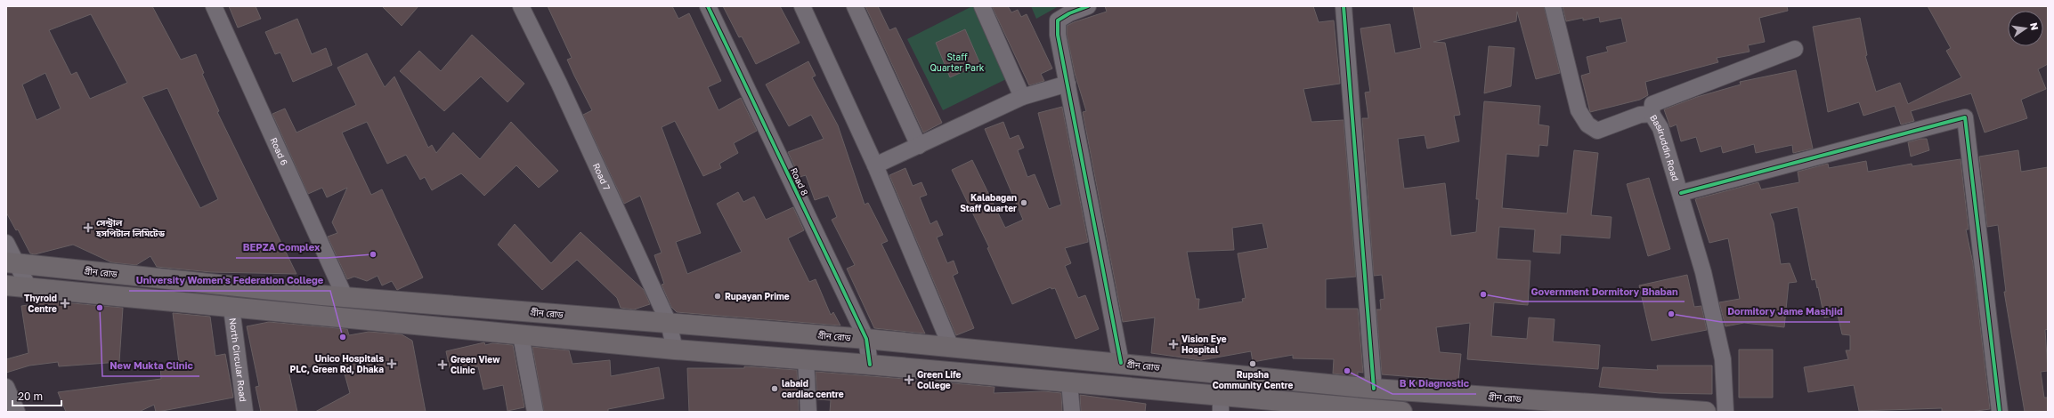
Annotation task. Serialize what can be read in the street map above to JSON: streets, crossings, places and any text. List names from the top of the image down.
{
  "streets": {
    "main road": ["গ্রীন রোড"],
    "street": [
      "Basiruddin Road",
      "Road 6",
      "Road 7",
      "Road 8",
      "North Circular Road"
    ]
  },
  "crossings": [
    ["Road 6", "গ্রীন রোড"],
    ["Road 7", "গ্রীন রোড"],
    ["Road 8", "গ্রীন রোড"]
  ],
  "parks": ["Staff Quarter Park"],
  "places": {
    "other": [
      "Kalabagan Staff Quarter",
      "BEPZA Complex",
      "Government Dormitory Bhaban",
      "Rupayan Prime",
      "New Mukta Clinic",
      "Dormitory Jame Mashjid",
      "University Women's Federation College",
      "Rupsha Community Centre",
      "B K Diagnostic",
      "labaid cardiac centre"
    ],
    "health": [
      "সেন্ট্রাল হসপিটাল লিমিটেড",
      "Thyroid Centre",
      "Vision Eye Hospital",
      "Unico Hospitals PLC, Green Rd, Dhaka",
      "Green View Clinic",
      "Green Life College"
    ]
  },
  "scale_bar": "20 m",
  "north": "right"
}
